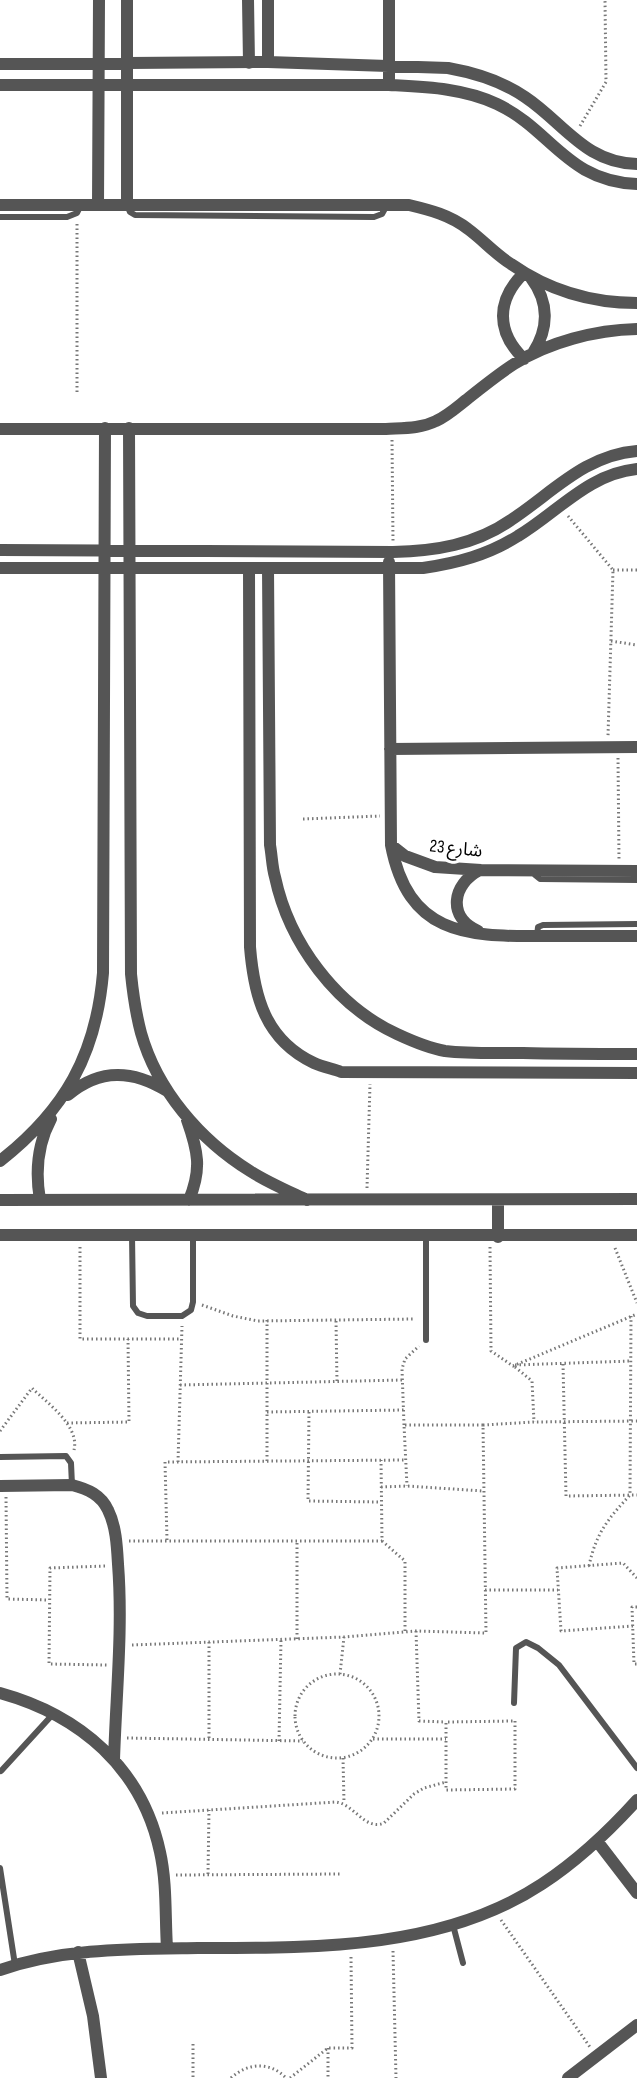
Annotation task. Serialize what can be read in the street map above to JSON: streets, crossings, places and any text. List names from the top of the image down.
{
  "streets": {
    "street": ["شارع 23"]
  }
}
